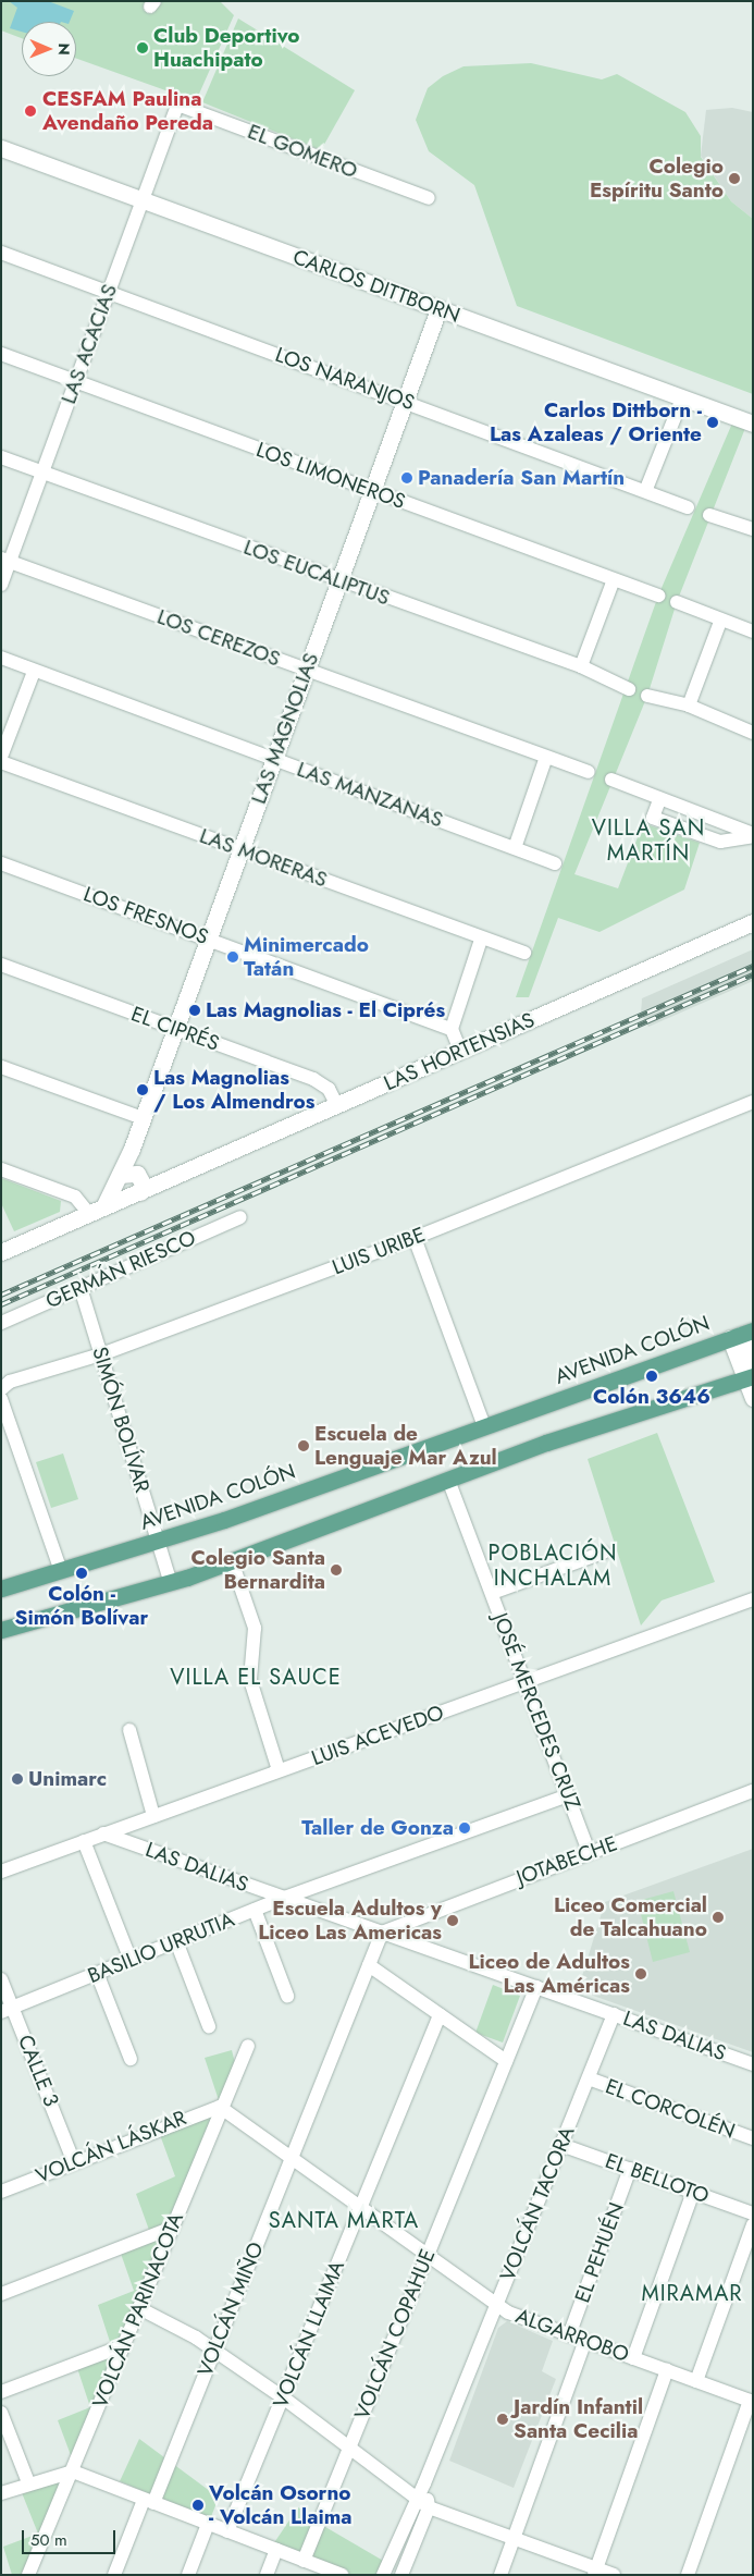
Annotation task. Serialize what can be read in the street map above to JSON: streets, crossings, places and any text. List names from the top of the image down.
{
  "streets": {
    "main road": ["AVENIDA COLÓN"],
    "street": [
      "EL GOMERO",
      "CARLOS DITTBORN",
      "LAS ACACIAS",
      "LOS NARANJOS",
      "LOS LIMONEROS",
      "LOS EUCALIPTUS",
      "LOS CEREZOS",
      "LAS MAGNOLIAS",
      "LAS MANZANAS",
      "LAS MORERAS",
      "LOS FRESNOS",
      "EL CIPRÉS",
      "LAS HORTENSIAS",
      "LUIS URIBE",
      "GERMÁN RIESCO",
      "SIMÓN BOLÍVAR",
      "JOSÉ MERCEDES CRUZ",
      "LUIS ACEVEDO",
      "JOTABECHE",
      "LAS DALIAS",
      "BASILIO URRUTIA",
      "CALLE 3",
      "EL CORCOLÉN",
      "VOLCÁN LÁSKAR",
      "EL BELLOTO",
      "VOLCÁN TACORA",
      "EL PEHUÉN",
      "VOLCÁN MIÑO",
      "VOLCÁN PARINACOTA",
      "VOLCÁN LLAIMA",
      "VOLCÁN COPAHUE",
      "ALGARROBO"
    ]
  },
  "crossings": [
    ["EL GOMERO", "LAS ACACIAS"],
    ["CARLOS DITTBORN", "LAS ACACIAS"],
    ["CARLOS DITTBORN", "LAS MAGNOLIAS"],
    ["LAS ACACIAS", "LOS NARANJOS"],
    ["LAS ACACIAS", "LOS LIMONEROS"],
    ["LAS ACACIAS", "LOS EUCALIPTUS"],
    ["LAS ACACIAS", "LOS CEREZOS"],
    ["LOS NARANJOS", "LAS MAGNOLIAS"],
    ["LOS LIMONEROS", "LAS MAGNOLIAS"],
    ["LOS EUCALIPTUS", "LAS MAGNOLIAS"],
    ["LOS CEREZOS", "LAS MAGNOLIAS"],
    ["LAS MAGNOLIAS", "LAS MANZANAS"],
    ["LAS MAGNOLIAS", "LAS MORERAS"],
    ["LAS MAGNOLIAS", "LOS FRESNOS"],
    ["LAS MAGNOLIAS", "EL CIPRÉS"],
    ["LAS MAGNOLIAS", "LAS HORTENSIAS"],
    ["EL CIPRÉS", "LAS HORTENSIAS"],
    ["LUIS URIBE", "SIMÓN BOLÍVAR"],
    ["GERMÁN RIESCO", "SIMÓN BOLÍVAR"],
    ["AVENIDA COLÓN", "SIMÓN BOLÍVAR"],
    ["JOSÉ MERCEDES CRUZ", "LUIS ACEVEDO"],
    ["JOSÉ MERCEDES CRUZ", "JOTABECHE"],
    ["JOSÉ MERCEDES CRUZ", "BASILIO URRUTIA"],
    ["LUIS ACEVEDO", "LAS DALIAS"],
    ["JOTABECHE", "LAS DALIAS"],
    ["JOTABECHE", "VOLCÁN MIÑO"],
    ["LAS DALIAS", "BASILIO URRUTIA"],
    ["LAS DALIAS", "VOLCÁN TACORA"],
    ["LAS DALIAS", "VOLCÁN MIÑO"],
    ["LAS DALIAS", "VOLCÁN COPAHUE"],
    ["BASILIO URRUTIA", "CALLE 3"],
    ["CALLE 3", "VOLCÁN LÁSKAR"],
    ["EL CORCOLÉN", "VOLCÁN TACORA"],
    ["VOLCÁN LÁSKAR", "VOLCÁN PARINACOTA"],
    ["VOLCÁN LÁSKAR", "ALGARROBO"],
    ["EL BELLOTO", "VOLCÁN TACORA"],
    ["EL BELLOTO", "EL PEHUÉN"],
    ["VOLCÁN TACORA", "ALGARROBO"],
    ["EL PEHUÉN", "ALGARROBO"],
    ["VOLCÁN MIÑO", "ALGARROBO"],
    ["VOLCÁN PARINACOTA", "ALGARROBO"],
    ["VOLCÁN LLAIMA", "ALGARROBO"],
    ["VOLCÁN COPAHUE", "ALGARROBO"]
  ],
  "districts": [
    "VILLA SAN MARTÍN",
    "POBLACIÓN INCHALAM",
    "VILLA EL SAUCE",
    "SANTA MARTA",
    "MIRAMAR"
  ],
  "places": [
    "Club Deportivo Huachipato",
    "CESFAM Paulina Avendaño Pereda",
    "Colegio Espíritu Santo",
    "Carlos Dittborn - Las Azaleas / Oriente",
    "Panadería San Martín",
    "Minimercado Tatán",
    "Las Magnolias - El Ciprés",
    "Las Magnolias / Los Almendros",
    "Colón 3646",
    "Escuela de Lenguaje Mar Azul",
    "Colegio Santa Bernardita",
    "Colón - Simón Bolívar",
    "Unimarc",
    "Taller de Gonza",
    "Liceo Comercial de Talcahuano",
    "Escuela Adultos y Liceo Las Americas",
    "Liceo de Adultos Las Américas",
    "Jardín Infantil Santa Cecilia",
    "Volcán Osorno - Volcán Llaima"
  ],
  "scale_bar": "50 m",
  "north": "right"
}
